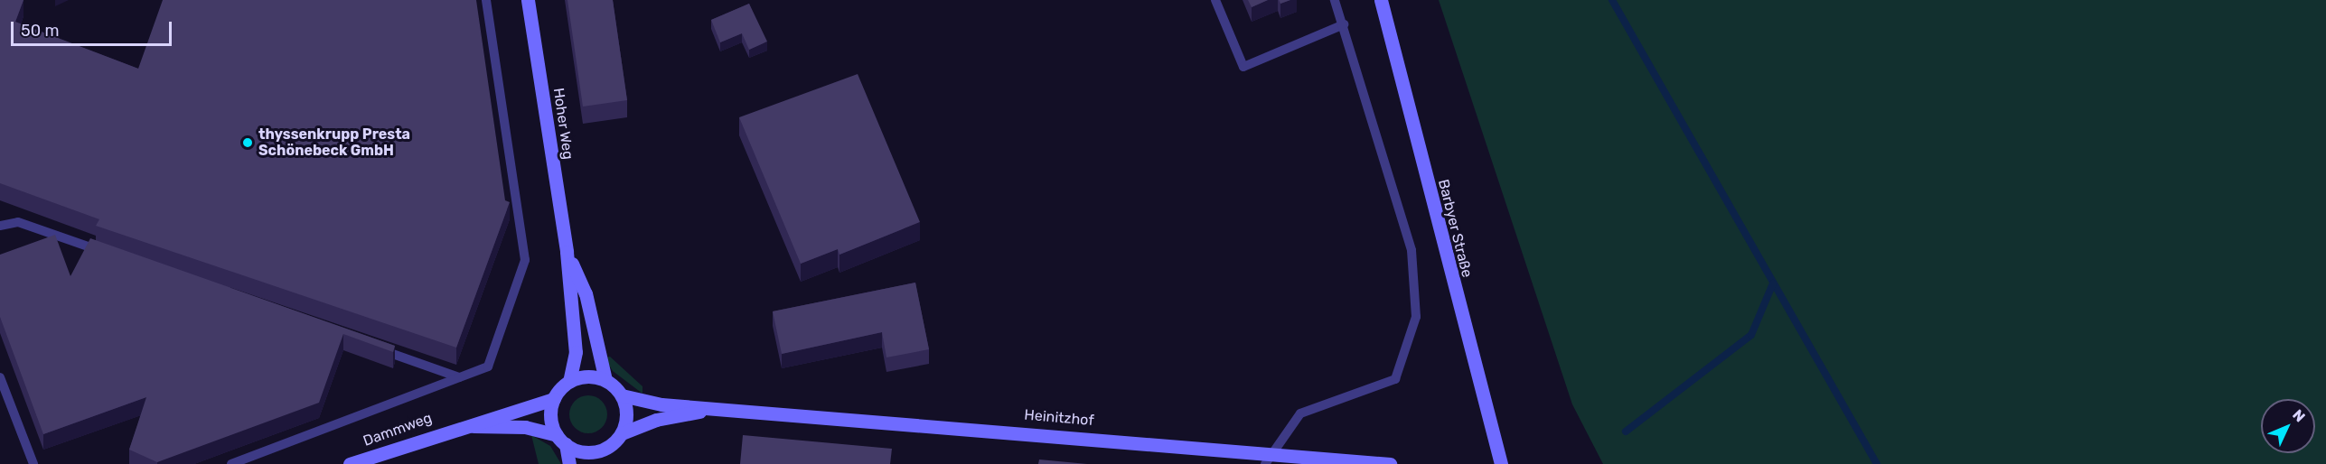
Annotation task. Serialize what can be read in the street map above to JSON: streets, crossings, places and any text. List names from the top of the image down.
{
  "streets": {
    "street": [
      "Hoher Weg",
      "Barbyer Straße",
      "Heinitzhof",
      "Dammweg"
    ]
  },
  "crossings": [
    ["Hoher Weg", "Heinitzhof"],
    ["Hoher Weg", "Dammweg"],
    ["Heinitzhof", "Dammweg"]
  ],
  "places": ["thyssenkrupp Presta Schönebeck GmbH"],
  "scale_bar": "50 m",
  "north": "top right"
}
